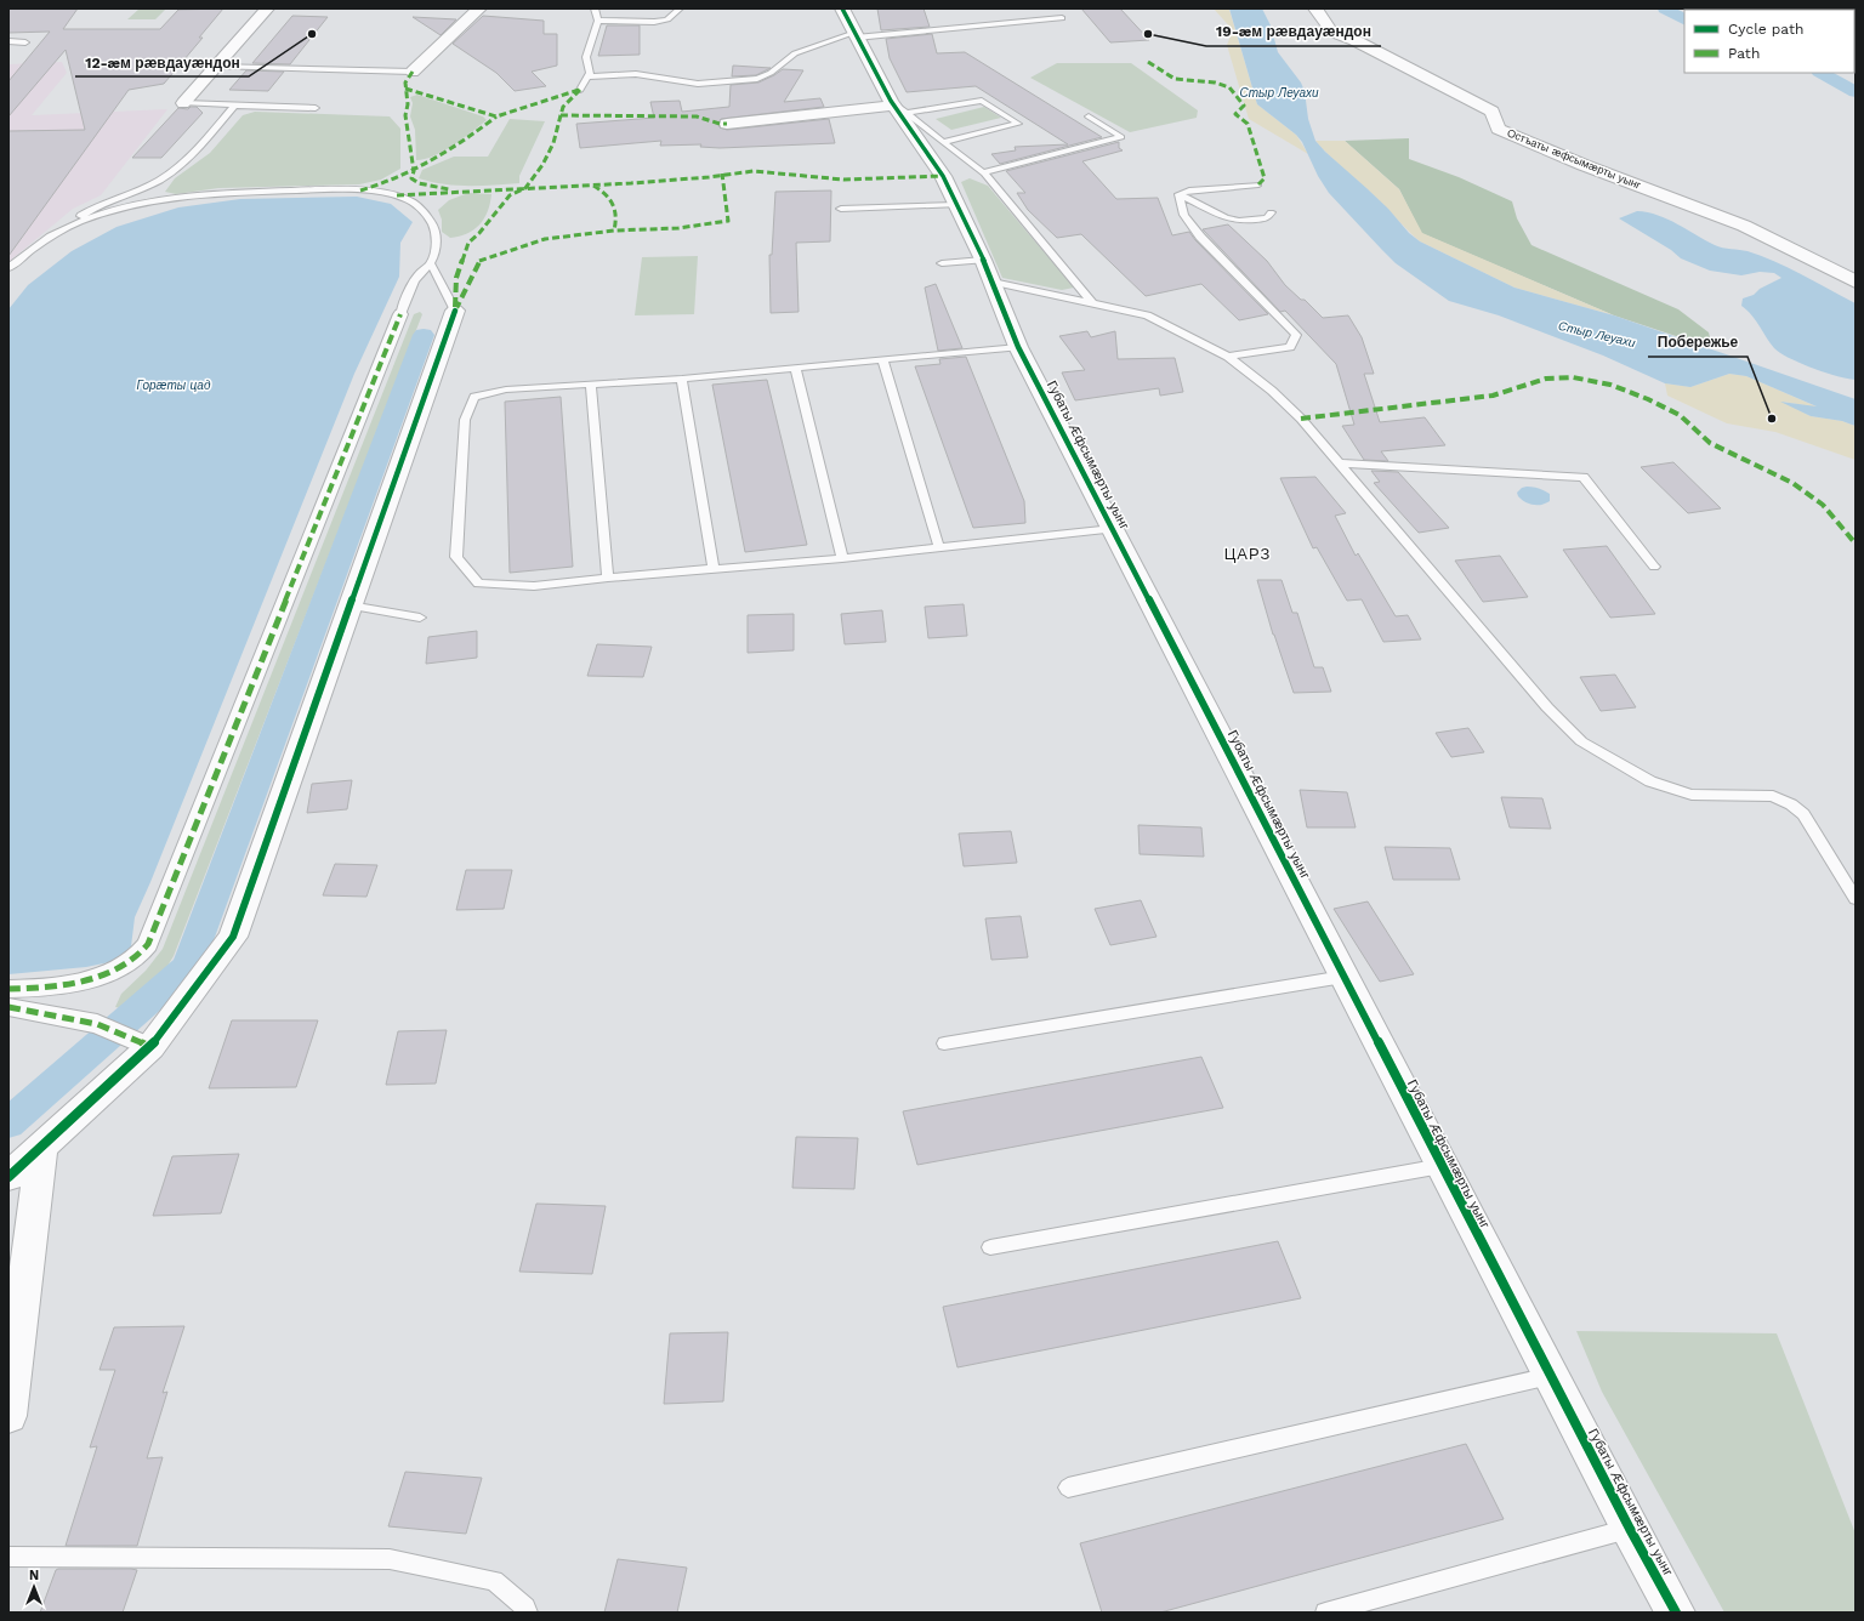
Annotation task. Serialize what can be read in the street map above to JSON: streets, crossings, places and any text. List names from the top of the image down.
{
  "streets": {
    "street": ["Остъаты æфсымæрты уынг", "Губаты Æфсымæрты уынг"]
  },
  "districts": ["ЦАРЗ"],
  "water": ["Стыр Леуахи", "Горӕты цад"],
  "places": ["12-æм рӕвдауӕндон", "19-æм рӕвдауӕндон", "Побережье"],
  "legend": ["Cycle path", "Path"],
  "north": "top"
}
